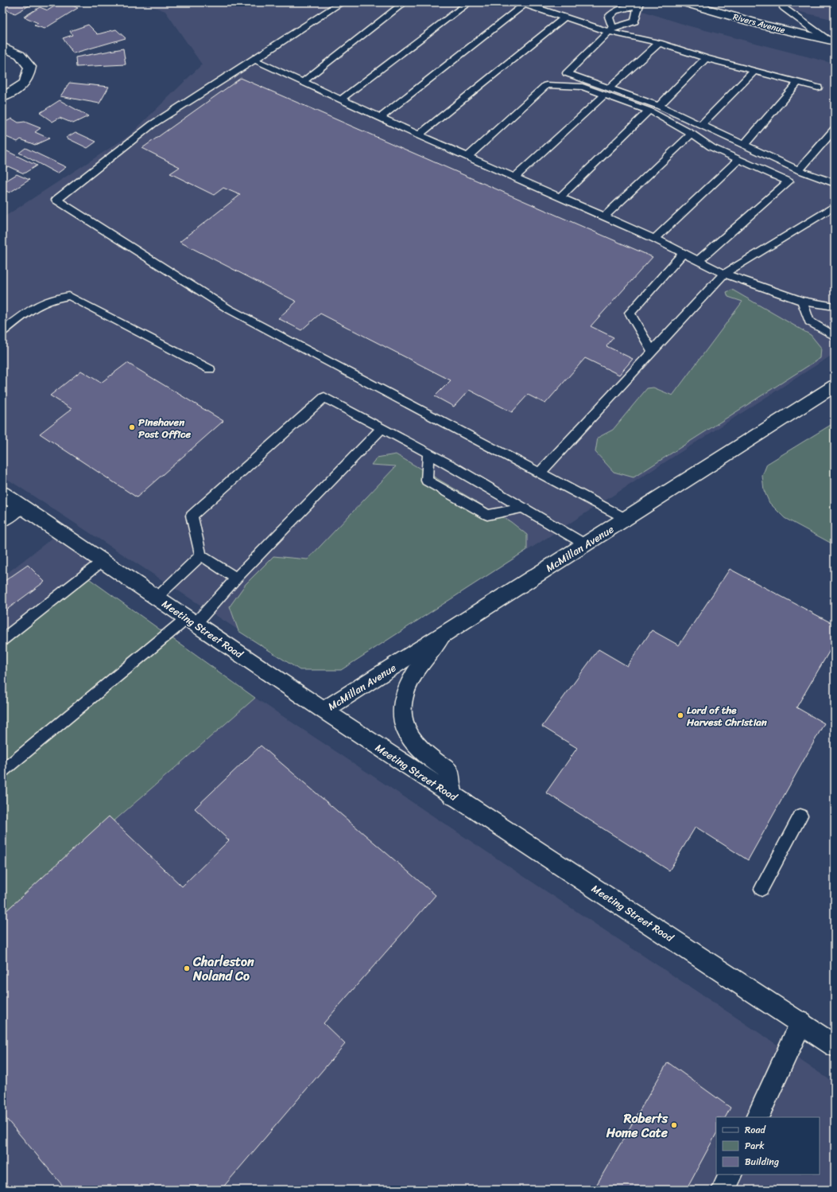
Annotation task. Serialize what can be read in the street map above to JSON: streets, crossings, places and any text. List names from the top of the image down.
{
  "streets": {
    "street": ["Rivers Avenue", "McMillan Avenue", "Meeting Street Road"]
  },
  "crossings": [
    ["McMillan Avenue", "Meeting Street Road"]
  ],
  "places": [
    "Pinehaven Post Office",
    "Lord of the Harvest Christian",
    "Charleston Noland Co",
    "Roberts Home Cate"
  ],
  "legend": ["Road", "Park", "Building"]
}
